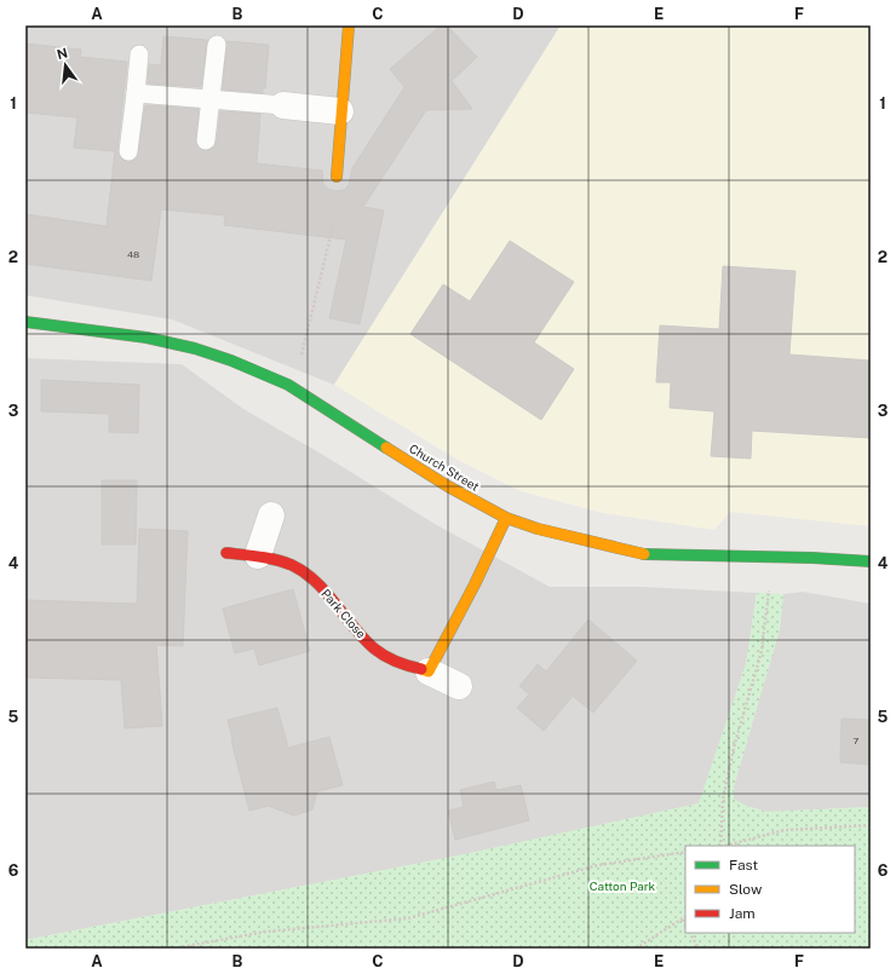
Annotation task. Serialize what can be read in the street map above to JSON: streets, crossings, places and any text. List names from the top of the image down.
{
  "streets": {
    "street": ["Church Street", "Park Close"]
  },
  "parks": ["Catton Park"],
  "house_numbers": ["48", "7"],
  "legend": ["Fast", "Slow", "Jam"],
  "north": "top",
  "grid": {
    "columns": [
      "A",
      "B",
      "C",
      "D",
      "E",
      "F"
    ],
    "rows": [
      "1",
      "2",
      "3",
      "4",
      "5",
      "6"
    ]
  }
}
